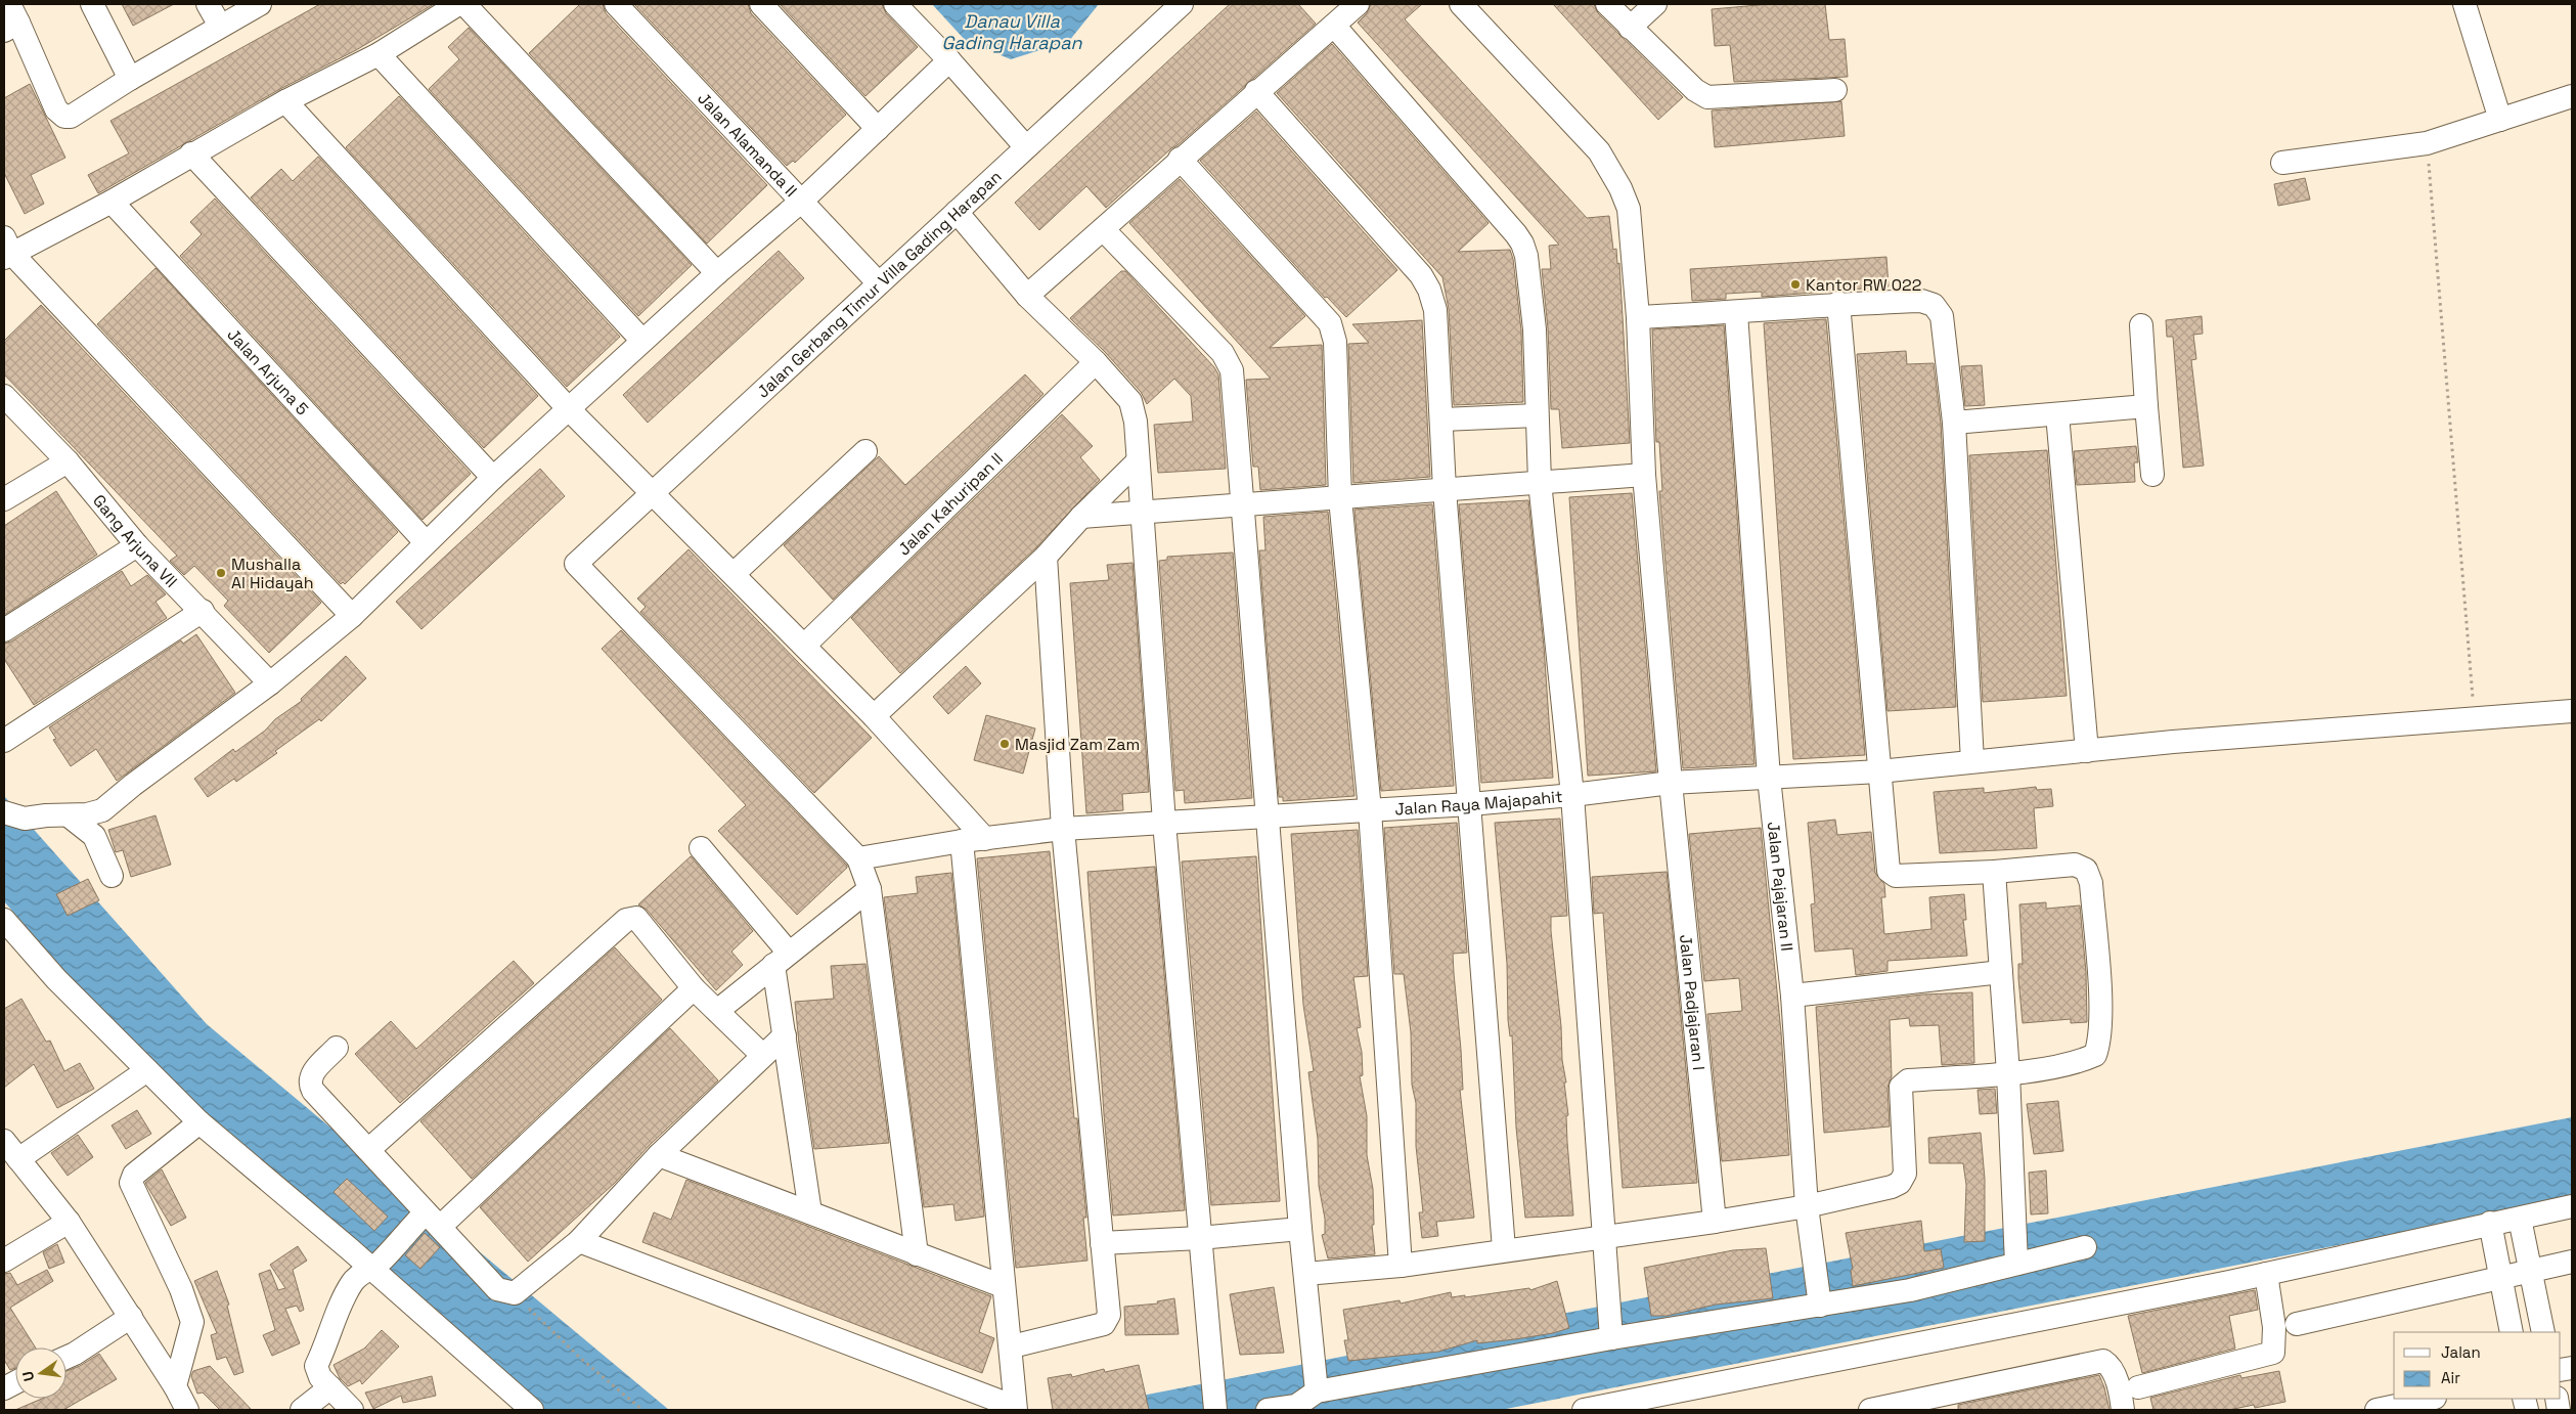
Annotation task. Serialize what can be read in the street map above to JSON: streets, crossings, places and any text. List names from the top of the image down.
{
  "streets": {
    "street": [
      "Jalan Alamanda II",
      "Jalan Gerbang Timur Villa Gading Harapan",
      "Jalan Arjuna 5",
      "Jalan Kahuripan II",
      "Gang Arjuna VII",
      "Jalan Raya Majapahit",
      "Jalan Pajajaran II",
      "Jalan Padjajaran I"
    ]
  },
  "crossings": [
    ["Jalan Alamanda II", "Jalan Gerbang Timur Villa Gading Harapan"],
    ["Jalan Gerbang Timur Villa Gading Harapan", "Jalan Raya Majapahit"],
    ["Jalan Raya Majapahit", "Jalan Pajajaran II"],
    ["Jalan Raya Majapahit", "Jalan Padjajaran I"]
  ],
  "water": ["Danau Villa Gading Harapan"],
  "places": ["Kantor RW 022", "Mushalla Al Hidayah", "Masjid Zam Zam"],
  "legend": ["Jalan", "Air"],
  "north": "left"
}
